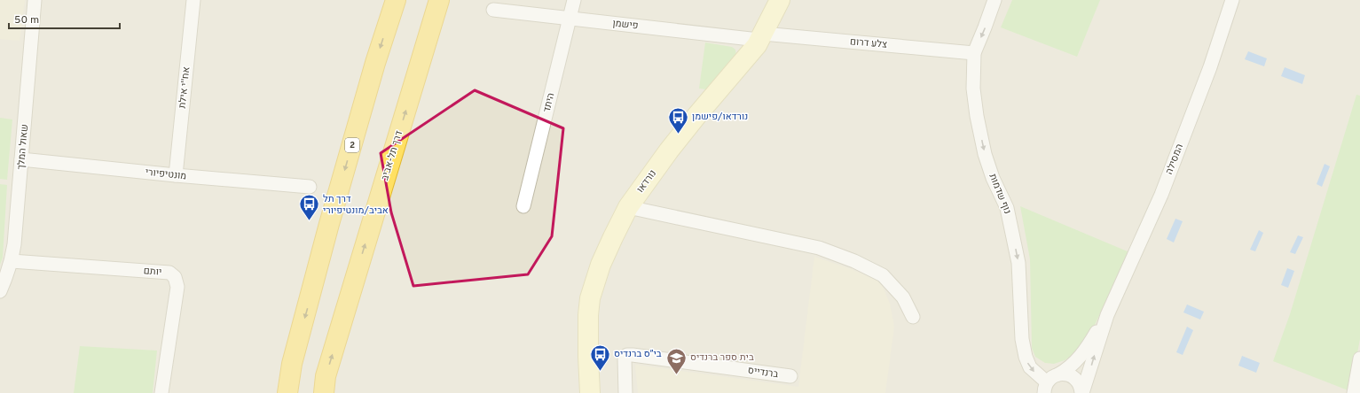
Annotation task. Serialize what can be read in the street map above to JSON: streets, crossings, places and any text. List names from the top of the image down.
{
  "streets": {
    "highway": ["2", "דרך תל-אביב"],
    "street": [
      "פישמן",
      "צלע דרום",
      "אח''י אילת",
      "היתד",
      "שאול המלך",
      "המסילה",
      "מונטיפיורי",
      "נורדאו",
      "נוף שדמות",
      "יותם",
      "ברנדייס"
    ]
  },
  "crossings": [
    ["פישמן", "צלע דרום"],
    ["פישמן", "היתד"],
    ["פישמן", "נורדאו"],
    ["צלע דרום", "נורדאו"],
    ["צלע דרום", "נוף שדמות"],
    ["אח''י אילת", "מונטיפיורי"],
    ["שאול המלך", "מונטיפיורי"],
    ["שאול המלך", "יותם"],
    ["המסילה", "נוף שדמות"]
  ],
  "one_way": ["נוף שדמות"],
  "places": {
    "bus stop": ["נורדאו/פישמן", "דרך תל אביב/מונטיפיורי", "בי״ס ברנדיס"],
    "school or university": ["בית ספר ברנדיס"]
  },
  "scale_bar": "50 m"
}
